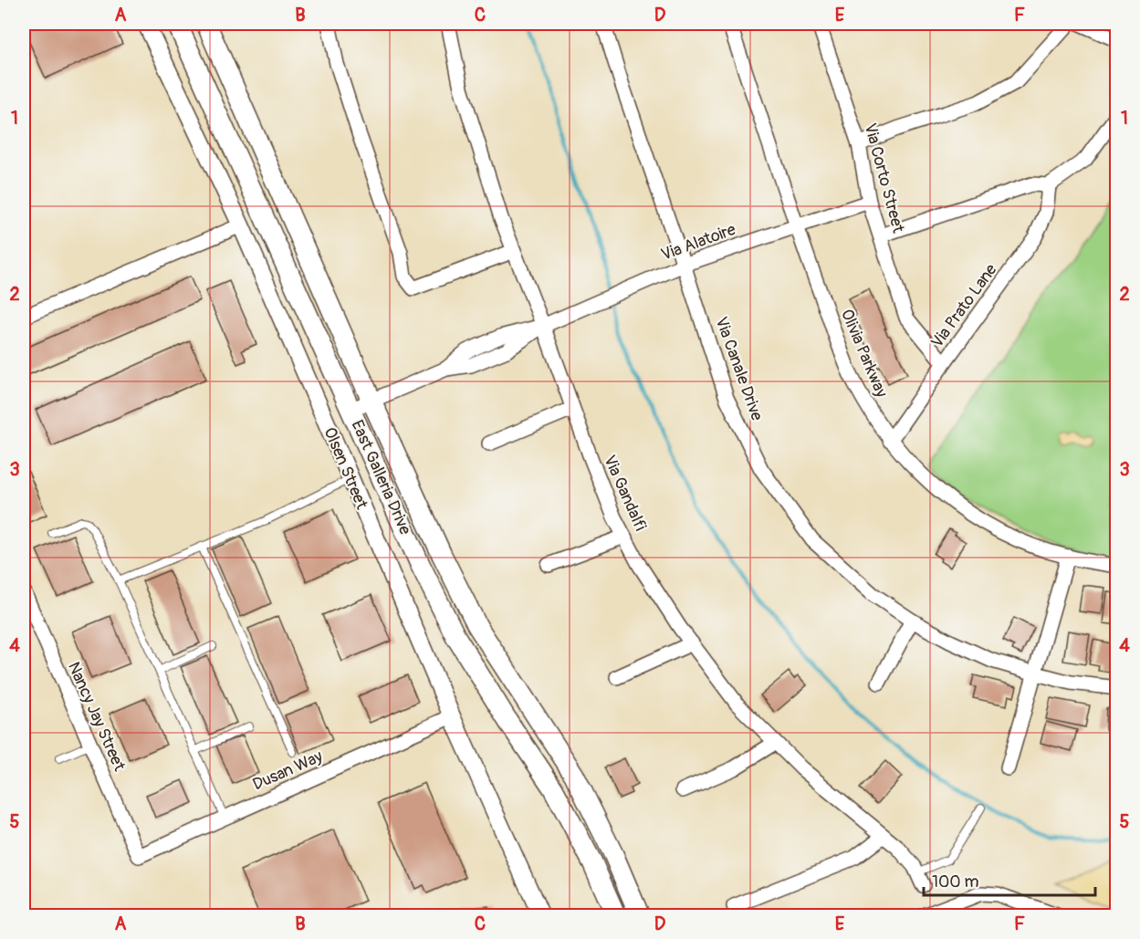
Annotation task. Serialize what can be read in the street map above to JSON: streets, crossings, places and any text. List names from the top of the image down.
{
  "streets": {
    "main road": ["East Galleria Drive"],
    "street": [
      "Via Corto Street",
      "Via Alatoire",
      "Via Prato Lane",
      "Olivia Parkway",
      "Via Canale Drive",
      "Olsen Street",
      "Via Gandalfi",
      "Nancy Jay Street",
      "Dusan Way"
    ]
  },
  "crossings": [
    ["Via Corto Street", "Via Alatoire"],
    ["Via Corto Street", "Via Prato Lane"],
    ["Via Alatoire", "Olivia Parkway"],
    ["Via Alatoire", "Via Canale Drive"],
    ["Via Alatoire", "East Galleria Drive"],
    ["Via Alatoire", "Via Gandalfi"],
    ["Via Prato Lane", "Olivia Parkway"],
    ["Olsen Street", "Dusan Way"],
    ["Nancy Jay Street", "Dusan Way"]
  ],
  "scale_bar": "100 m",
  "grid": {
    "columns": [
      "A",
      "B",
      "C",
      "D",
      "E",
      "F"
    ],
    "rows": [
      "1",
      "2",
      "3",
      "4",
      "5"
    ]
  }
}
